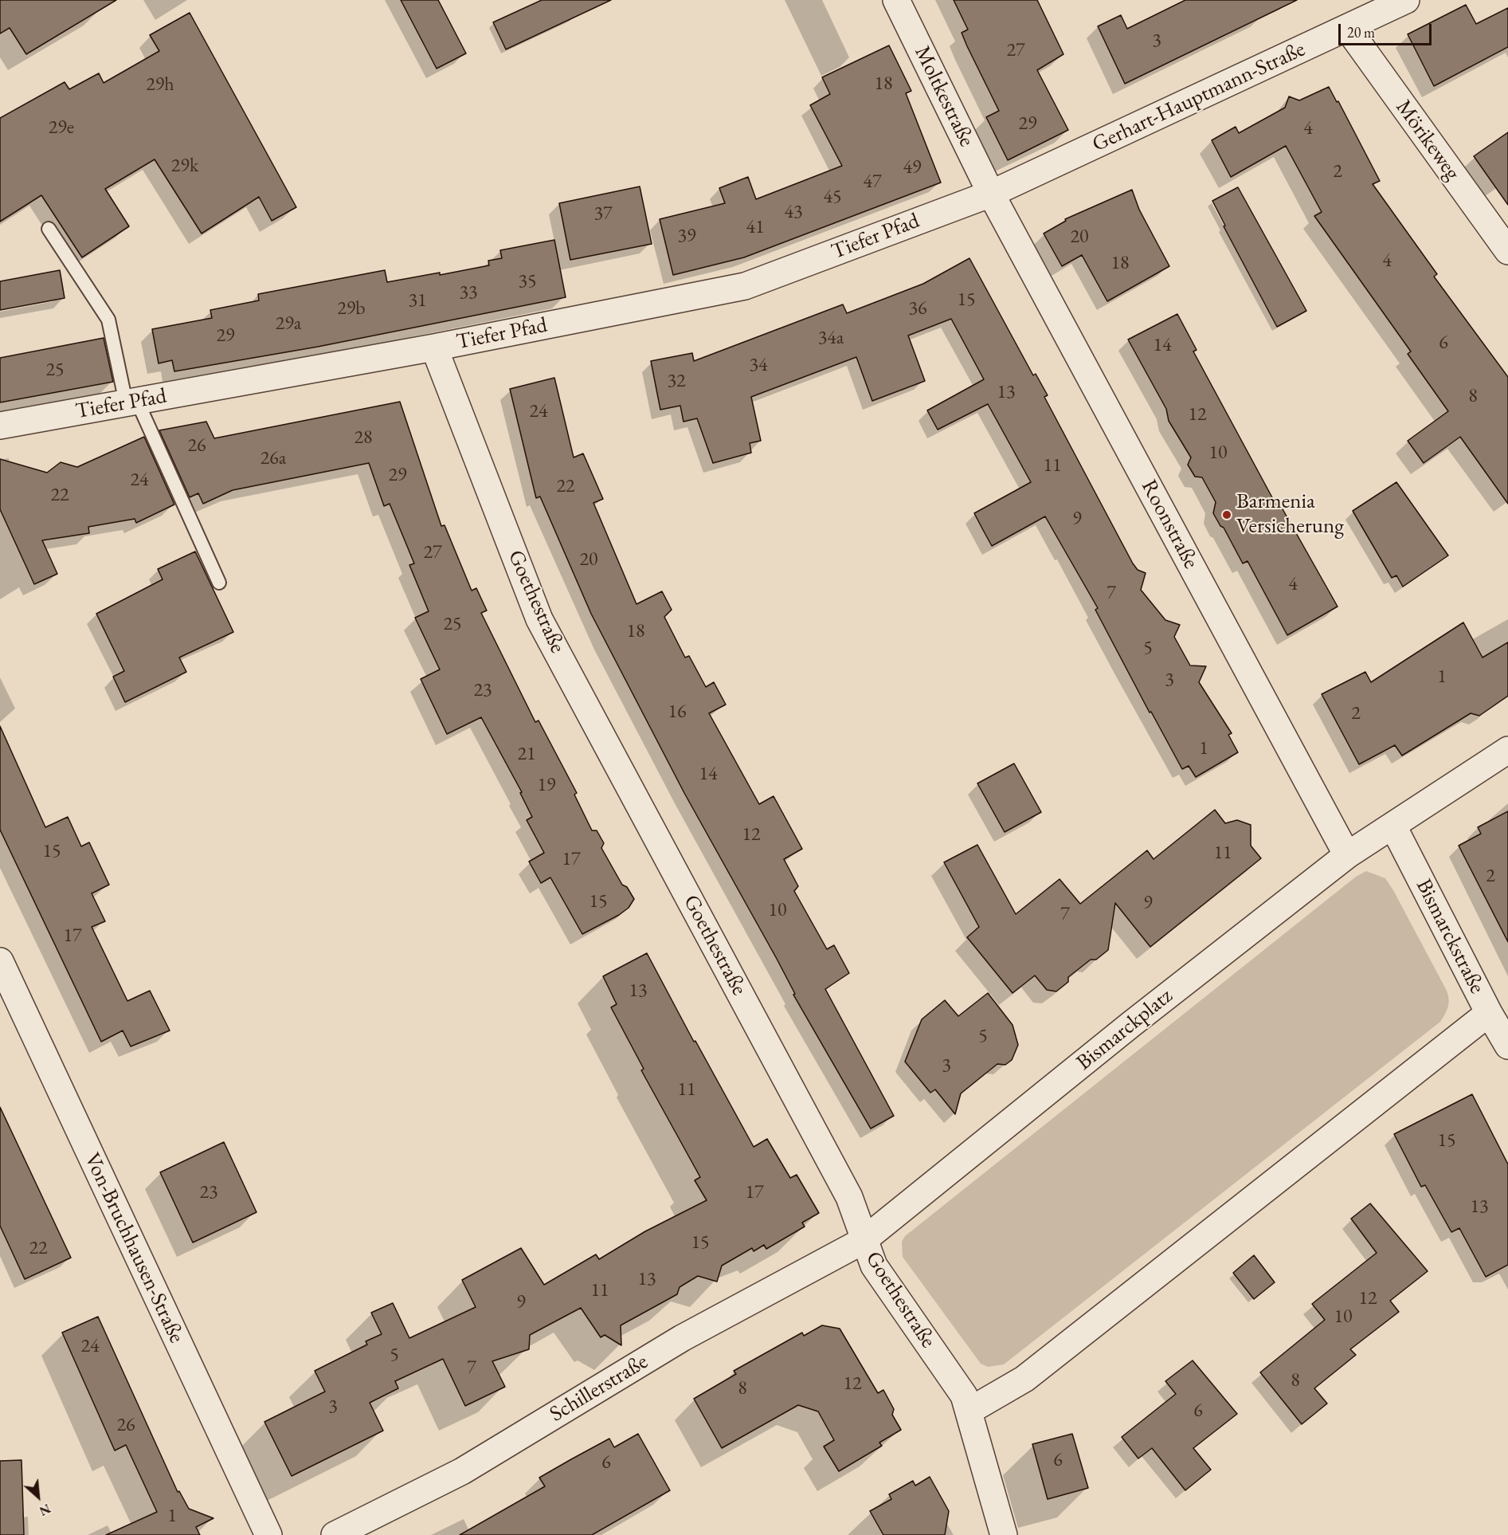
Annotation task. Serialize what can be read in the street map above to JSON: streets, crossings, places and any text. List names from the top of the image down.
{
  "streets": {
    "street": [
      "Moltkestraße",
      "Gerhart-Hauptmann-Straße",
      "Mörikeweg",
      "Tiefer Pfad",
      "Roonstraße",
      "Goethestraße",
      "Bismarckstraße",
      "Bismarckplatz",
      "Von-Bruchhausen-Straße",
      "Schillerstraße"
    ]
  },
  "crossings": [
    ["Moltkestraße", "Gerhart-Hauptmann-Straße"],
    ["Moltkestraße", "Tiefer Pfad"],
    ["Moltkestraße", "Roonstraße"],
    ["Gerhart-Hauptmann-Straße", "Mörikeweg"],
    ["Gerhart-Hauptmann-Straße", "Tiefer Pfad"],
    ["Gerhart-Hauptmann-Straße", "Roonstraße"],
    ["Tiefer Pfad", "Roonstraße"],
    ["Tiefer Pfad", "Goethestraße"],
    ["Roonstraße", "Bismarckplatz"],
    ["Goethestraße", "Bismarckplatz"],
    ["Goethestraße", "Schillerstraße"],
    ["Bismarckstraße", "Bismarckplatz"],
    ["Bismarckplatz", "Schillerstraße"]
  ],
  "places": ["Barmenia Versicherung"],
  "house_numbers": [
    "3",
    "27",
    "18",
    "29h",
    "29",
    "29e",
    "4",
    "29k",
    "49",
    "2",
    "47",
    "45",
    "43",
    "37",
    "41",
    "39",
    "20",
    "4",
    "18",
    "35",
    "33",
    "15",
    "31",
    "29b",
    "36",
    "29a",
    "29",
    "34a",
    "6",
    "14",
    "34",
    "25",
    "32",
    "13",
    "8",
    "24",
    "12",
    "28",
    "26",
    "10",
    "26a",
    "11",
    "29",
    "24",
    "22",
    "22",
    "9",
    "27",
    "20",
    "4",
    "7",
    "25",
    "18",
    "5",
    "1",
    "3",
    "23",
    "16",
    "2",
    "1",
    "21",
    "14",
    "19",
    "12",
    "15",
    "11",
    "17",
    "2",
    "15",
    "9",
    "10",
    "7",
    "17",
    "13",
    "5",
    "3",
    "11",
    "15",
    "23",
    "17",
    "13",
    "15",
    "22",
    "13",
    "11",
    "12",
    "9",
    "10",
    "24",
    "5",
    "7",
    "8",
    "12",
    "8",
    "3",
    "6",
    "26",
    "6",
    "6",
    "1"
  ],
  "scale_bar": "20 m",
  "north": "bottom right"
}
